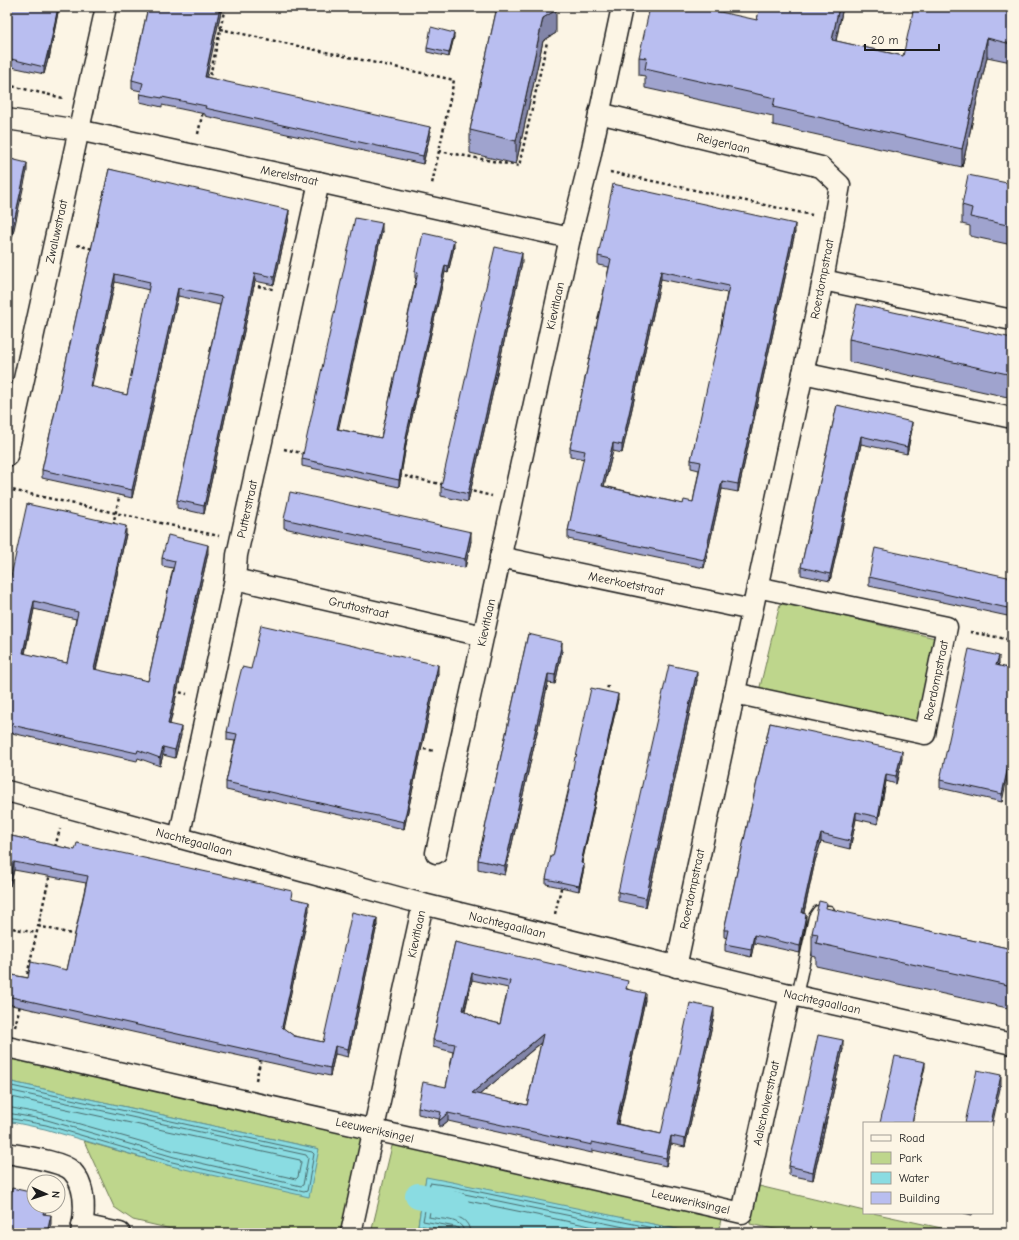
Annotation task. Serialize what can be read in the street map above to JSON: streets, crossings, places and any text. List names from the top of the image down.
{
  "streets": {
    "street": [
      "Reigerlaan",
      "Merelstraat",
      "Zwaluwstraat",
      "Roerdompstraat",
      "Kievitlaan",
      "Putterstraat",
      "Meerkoetstraat",
      "Gruttostraat",
      "Nachtegaallaan",
      "Aalscholverstraat",
      "Leeuweriksingel"
    ]
  },
  "crossings": [
    ["Reigerlaan", "Roerdompstraat"],
    ["Reigerlaan", "Kievitlaan"],
    ["Merelstraat", "Zwaluwstraat"],
    ["Merelstraat", "Kievitlaan"],
    ["Merelstraat", "Putterstraat"],
    ["Roerdompstraat", "Meerkoetstraat"],
    ["Roerdompstraat", "Nachtegaallaan"],
    ["Kievitlaan", "Meerkoetstraat"],
    ["Kievitlaan", "Gruttostraat"],
    ["Kievitlaan", "Nachtegaallaan"],
    ["Kievitlaan", "Leeuweriksingel"],
    ["Putterstraat", "Gruttostraat"],
    ["Putterstraat", "Nachtegaallaan"],
    ["Nachtegaallaan", "Aalscholverstraat"],
    ["Aalscholverstraat", "Leeuweriksingel"]
  ],
  "legend": [
    "Road",
    "Park",
    "Water",
    "Building"
  ],
  "scale_bar": "20 m",
  "north": "right"
}
